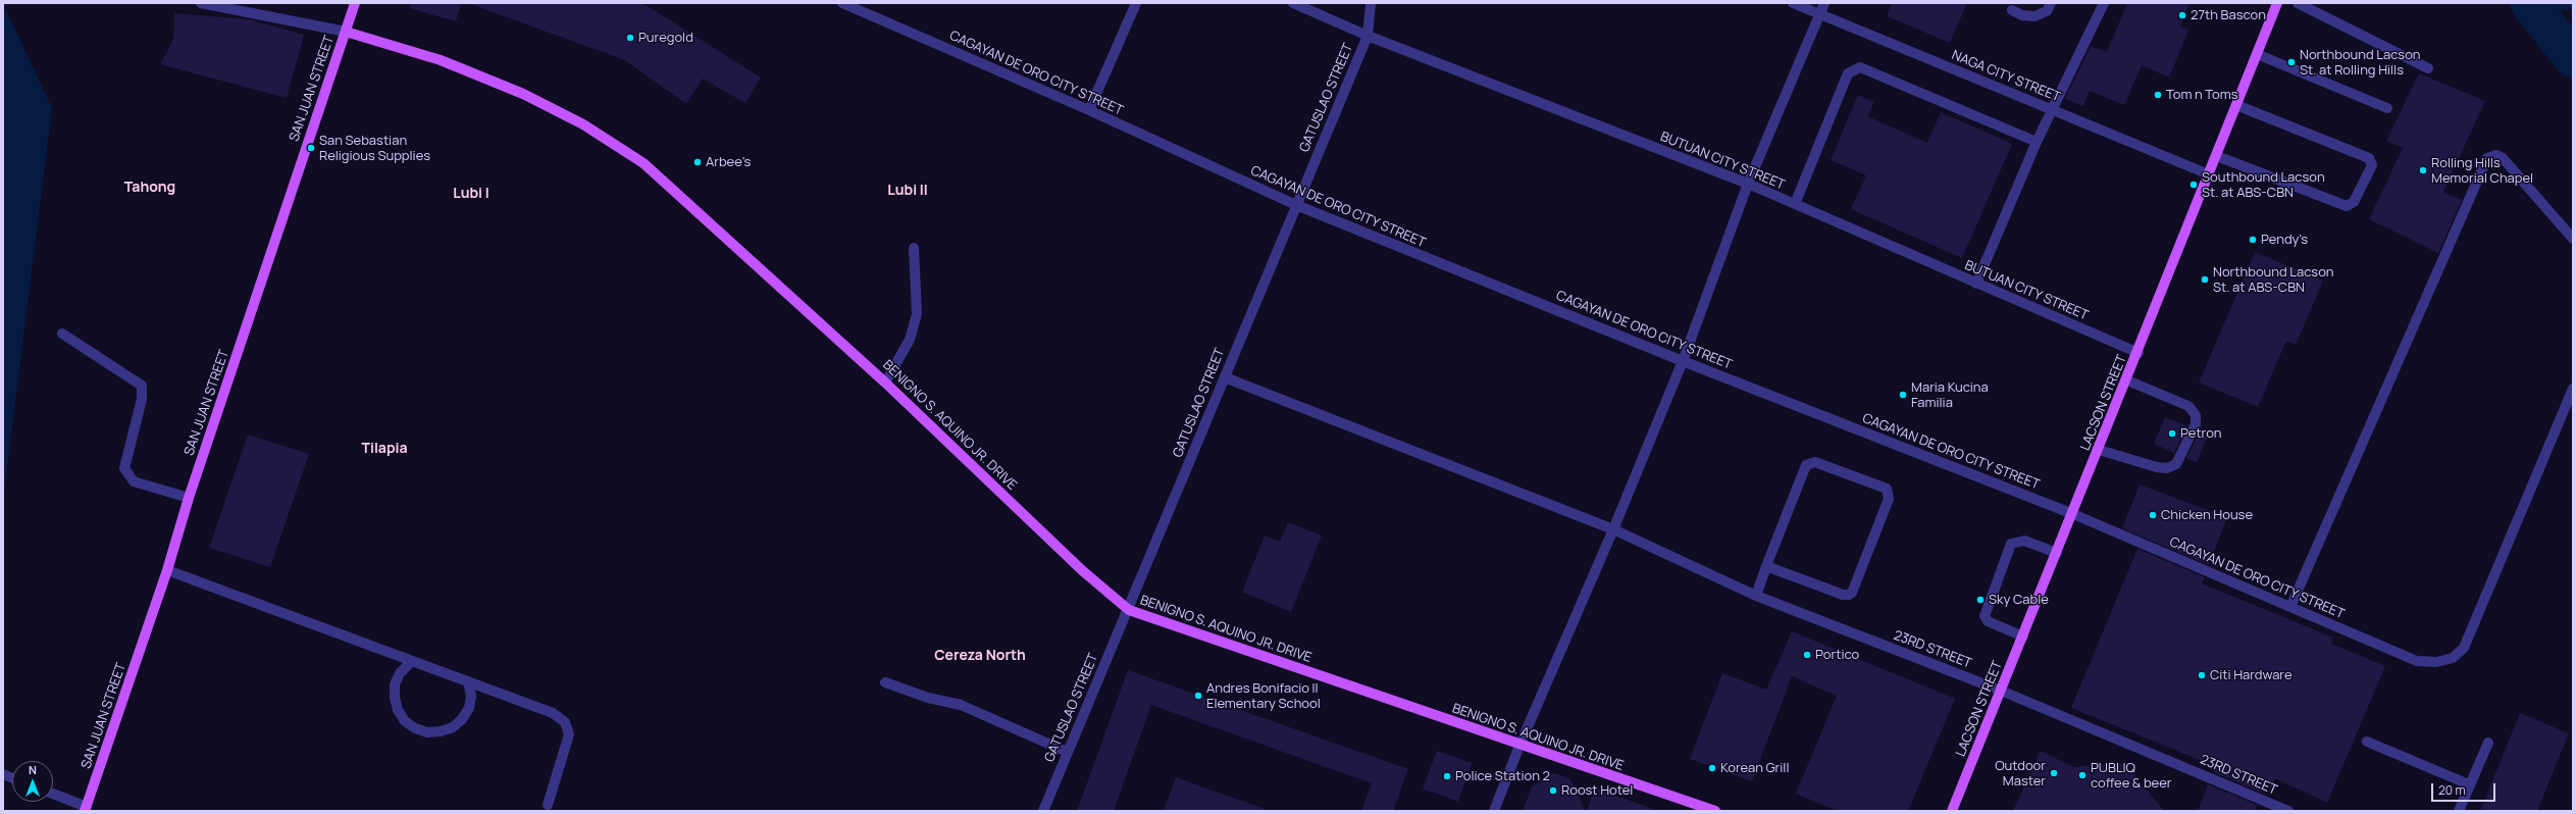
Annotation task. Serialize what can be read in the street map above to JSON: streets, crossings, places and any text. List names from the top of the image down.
{
  "streets": {
    "main road": ["SAN JUAN STREET", "LACSON STREET", "BENIGNO S. AQUINO JR. DRIVE"],
    "street": [
      "CAGAYAN DE ORO CITY STREET",
      "NAGA CITY STREET",
      "GATUSLAO STREET",
      "BUTUAN CITY STREET",
      "23RD STREET"
    ]
  },
  "crossings": [
    ["CAGAYAN DE ORO CITY STREET", "GATUSLAO STREET"],
    ["CAGAYAN DE ORO CITY STREET", "LACSON STREET"],
    ["NAGA CITY STREET", "LACSON STREET"],
    ["SAN JUAN STREET", "BENIGNO S. AQUINO JR. DRIVE"],
    ["GATUSLAO STREET", "BUTUAN CITY STREET"],
    ["GATUSLAO STREET", "BENIGNO S. AQUINO JR. DRIVE"],
    ["GATUSLAO STREET", "23RD STREET"],
    ["BUTUAN CITY STREET", "LACSON STREET"],
    ["LACSON STREET", "23RD STREET"]
  ],
  "districts": [
    "Tahong",
    "Lubi II",
    "Lubi I",
    "Tilapia",
    "Cereza North"
  ],
  "places": [
    "27th Bascon",
    "Puregold",
    "Northbound Lacson St. at Rolling Hills",
    "Tom n Toms",
    "San Sebastian Religious Supplies",
    "Arbee's",
    "Rolling Hills Memorial Chapel",
    "Southbound Lacson St. at ABS-CBN",
    "Pendy's",
    "Northbound Lacson St. at ABS-CBN",
    "Maria Kucina Familia",
    "Petron",
    "Chicken House",
    "Sky Cable",
    "Portico",
    "Citi Hardware",
    "Andres Bonifacio II Elementary School",
    "Korean Grill",
    "Outdoor Master",
    "PUBLIQ coffee & beer",
    "Police Station 2",
    "Roost Hotel"
  ],
  "scale_bar": "20 m",
  "north": "top"
}
